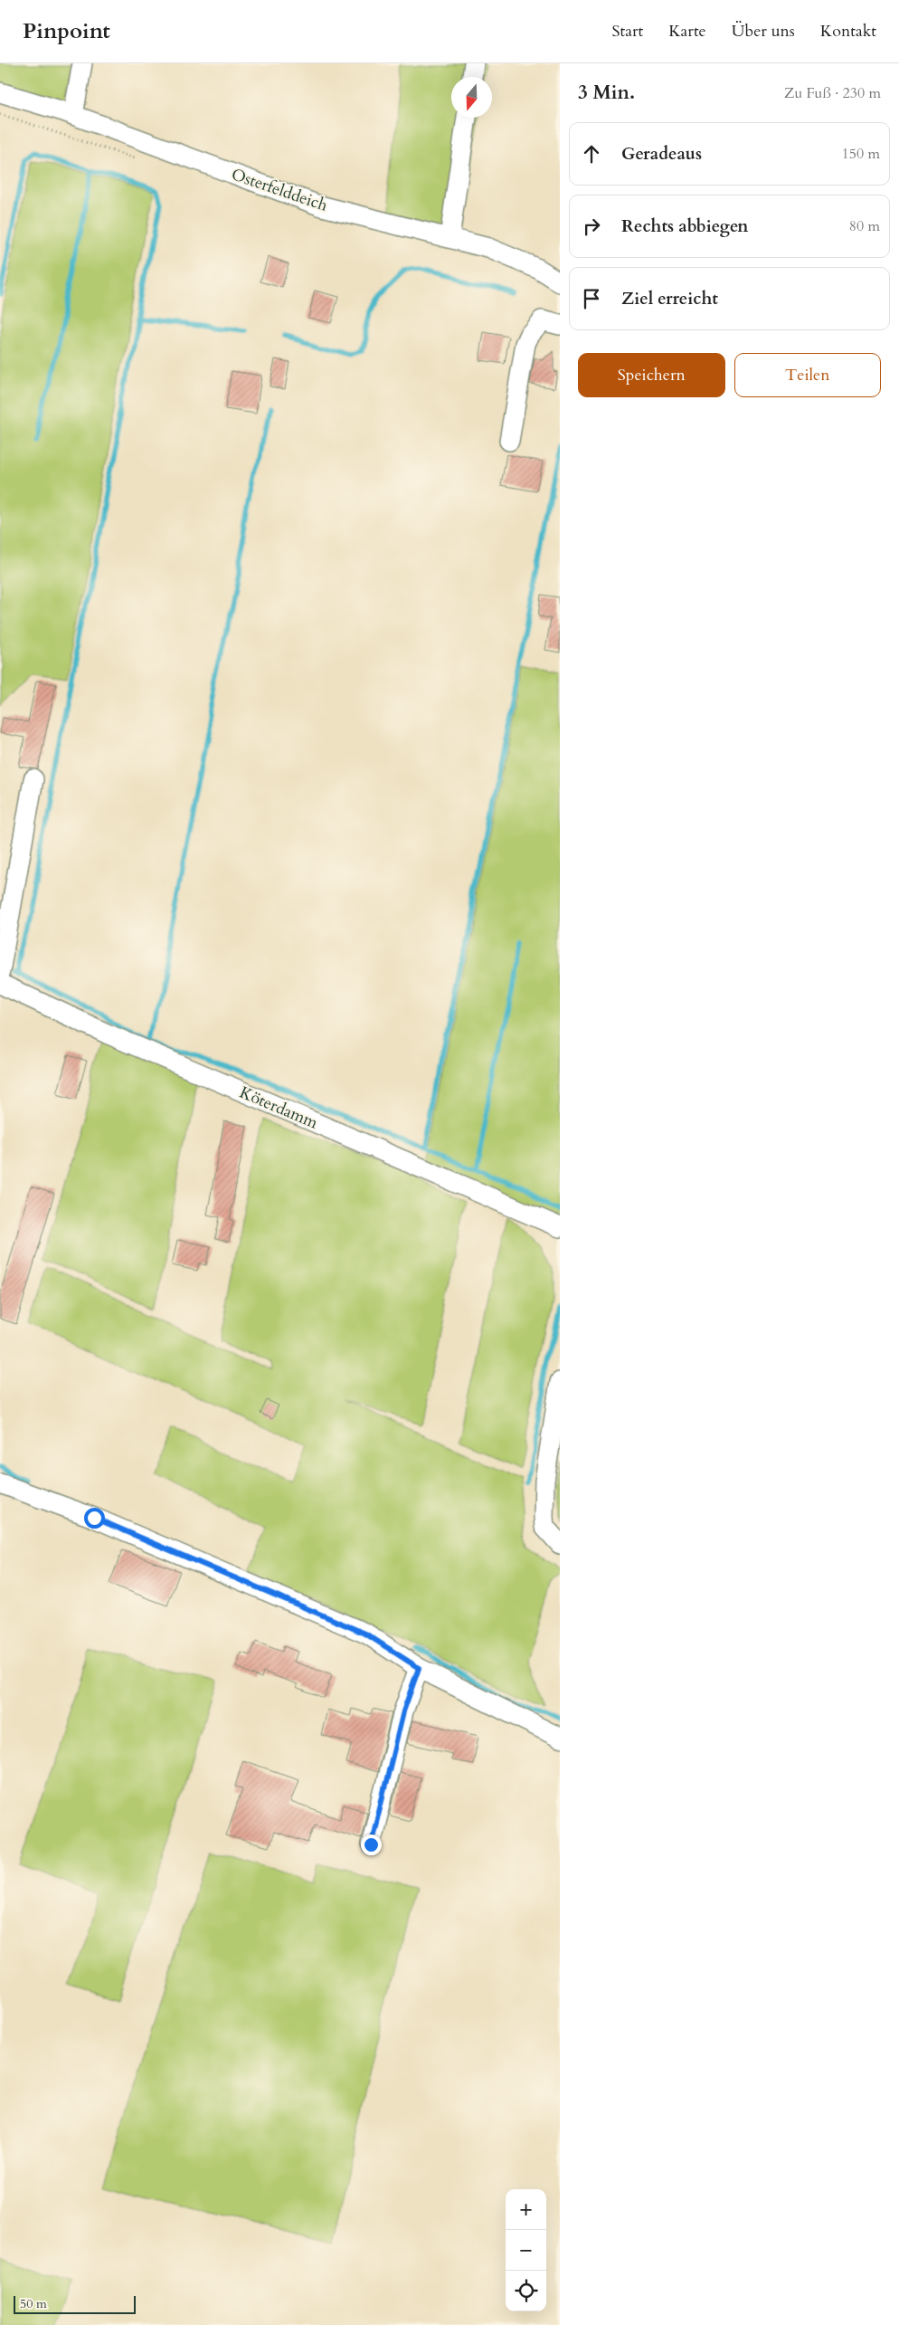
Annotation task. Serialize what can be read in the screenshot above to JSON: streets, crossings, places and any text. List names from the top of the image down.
{
  "streets": {
    "street": ["Osterfelddeich", "Köterdamm"]
  },
  "scale_bar": "50 m",
  "north": "bottom",
  "page": {
    "header": "Pinpoint",
    "nav": [
      "Start",
      "Karte",
      "Über uns",
      "Kontakt"
    ],
    "heading": ["3 Min.", "Zu Fuß · 230 m"],
    "list": [
      ["Geradeaus", "150 m"],
      ["Rechts abbiegen", "80 m"],
      "Ziel erreicht"
    ],
    "buttons": ["Speichern", "Teilen"],
    "map_buttons": ["+", "−"],
    "scale": "50 m"
  }
}
